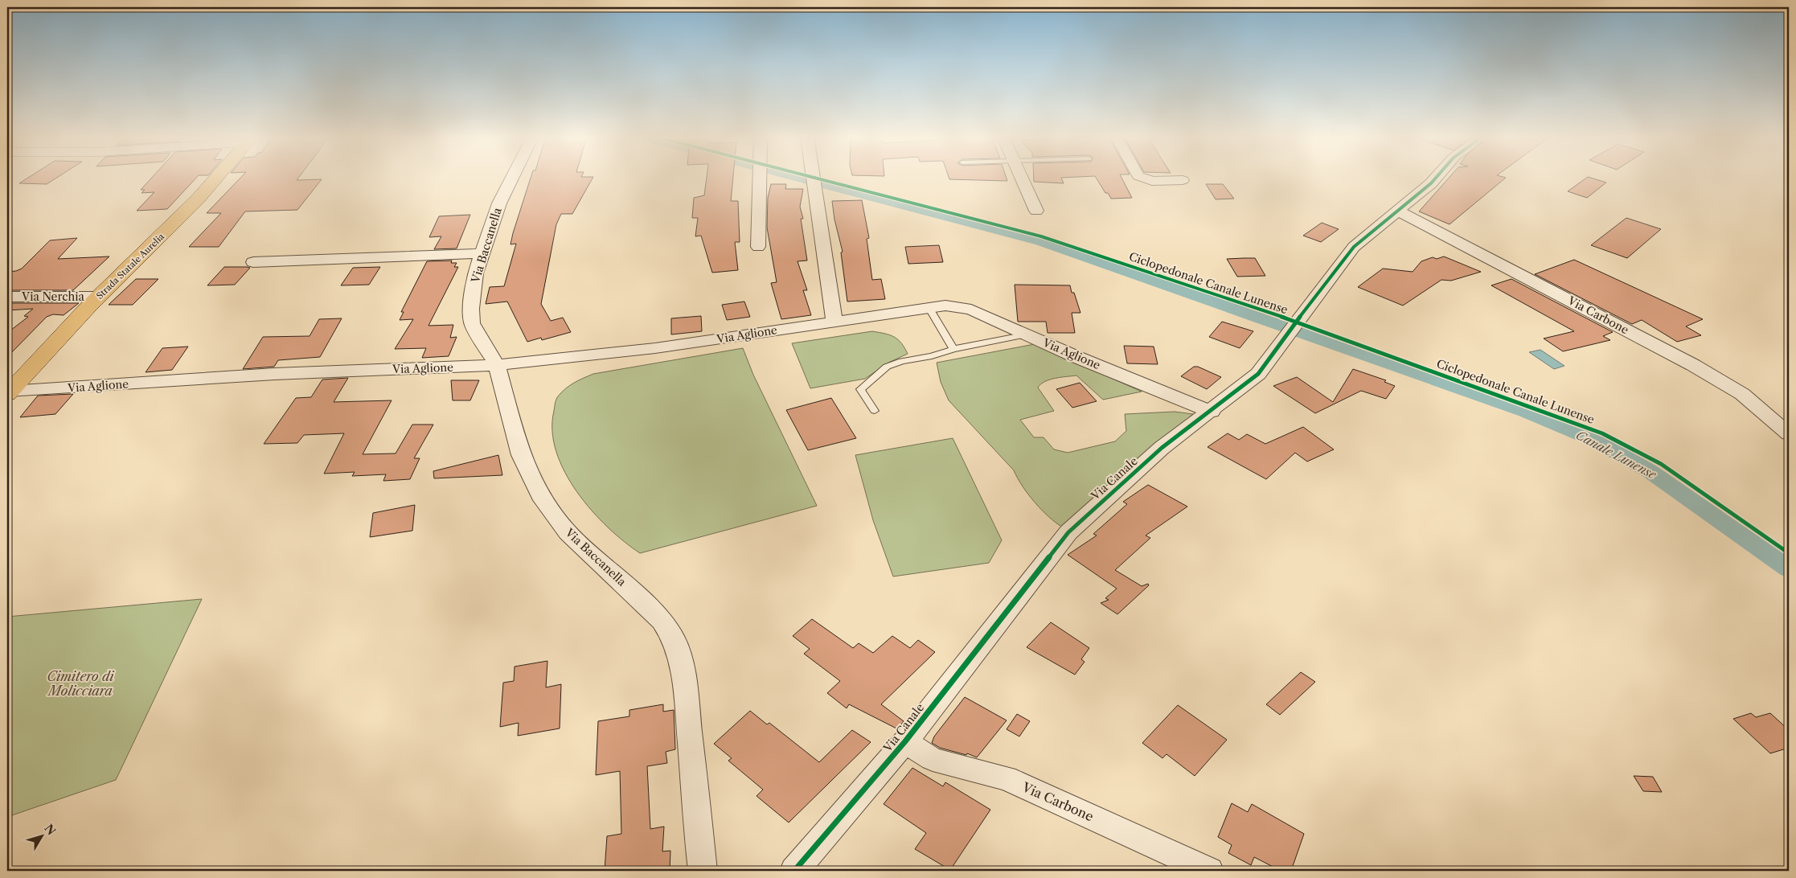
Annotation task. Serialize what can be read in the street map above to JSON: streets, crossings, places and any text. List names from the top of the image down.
{
  "streets": {
    "main road": ["Strada Statale Aurelia"],
    "street": [
      "Via Baccanella",
      "Via Nerchia",
      "Via Carbone",
      "Via Aglione",
      "Via Canale"
    ],
    "cycle path": ["Ciclopedonale Canale Lunense"]
  },
  "crossings": [
    ["Via Baccanella", "Via Aglione"],
    ["Strada Statale Aurelia", "Via Nerchia"],
    ["Strada Statale Aurelia", "Via Aglione"],
    ["Via Carbone", "Via Canale"],
    ["Via Aglione", "Via Canale"]
  ],
  "water": ["Canale Lunense"],
  "parks": ["Cimitero di Molicciara"],
  "north": "top right"
}
